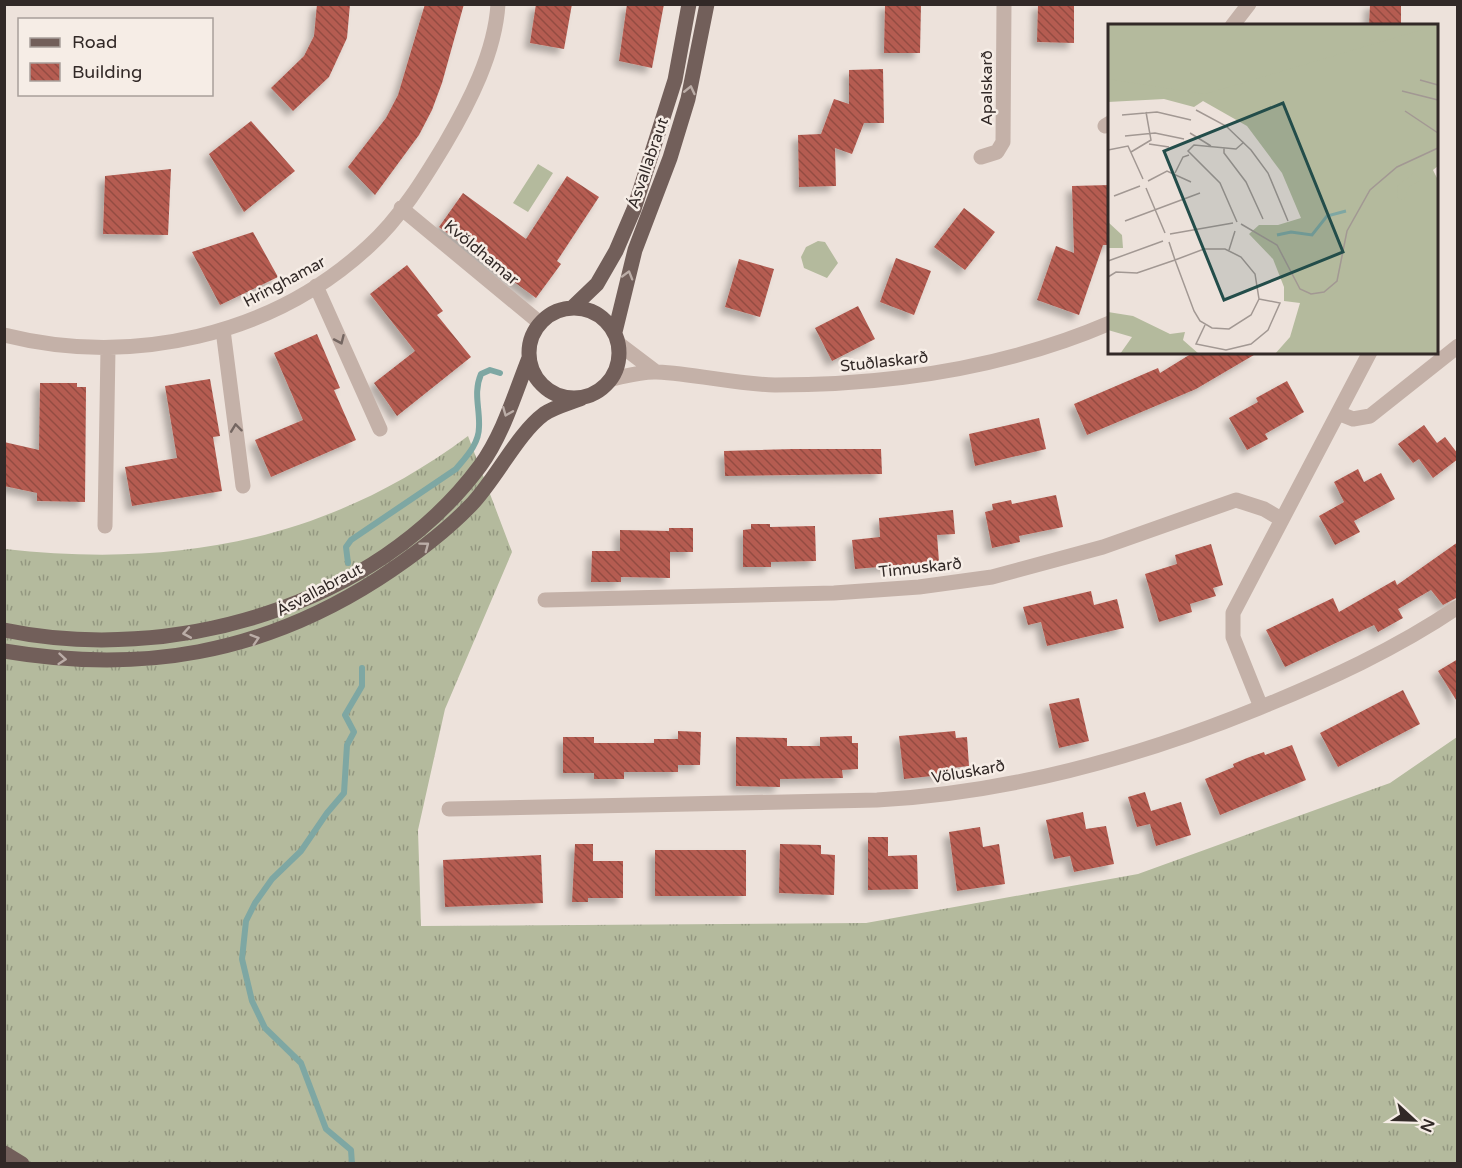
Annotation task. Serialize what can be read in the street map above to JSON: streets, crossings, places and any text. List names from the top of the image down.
{
  "streets": {
    "main road": ["Ásvallabraut"],
    "street": [
      "Apalskarð",
      "Kvöldhamar",
      "Hringhamar",
      "Stuðlaskarð",
      "Tinnuskarð",
      "Völuskarð"
    ]
  },
  "crossings": [
    ["Ásvallabraut", "Kvöldhamar"],
    ["Ásvallabraut", "Stuðlaskarð"],
    ["Kvöldhamar", "Hringhamar"],
    ["Kvöldhamar", "Stuðlaskarð"]
  ],
  "legend": ["Road", "Building"],
  "north": "right"
}
